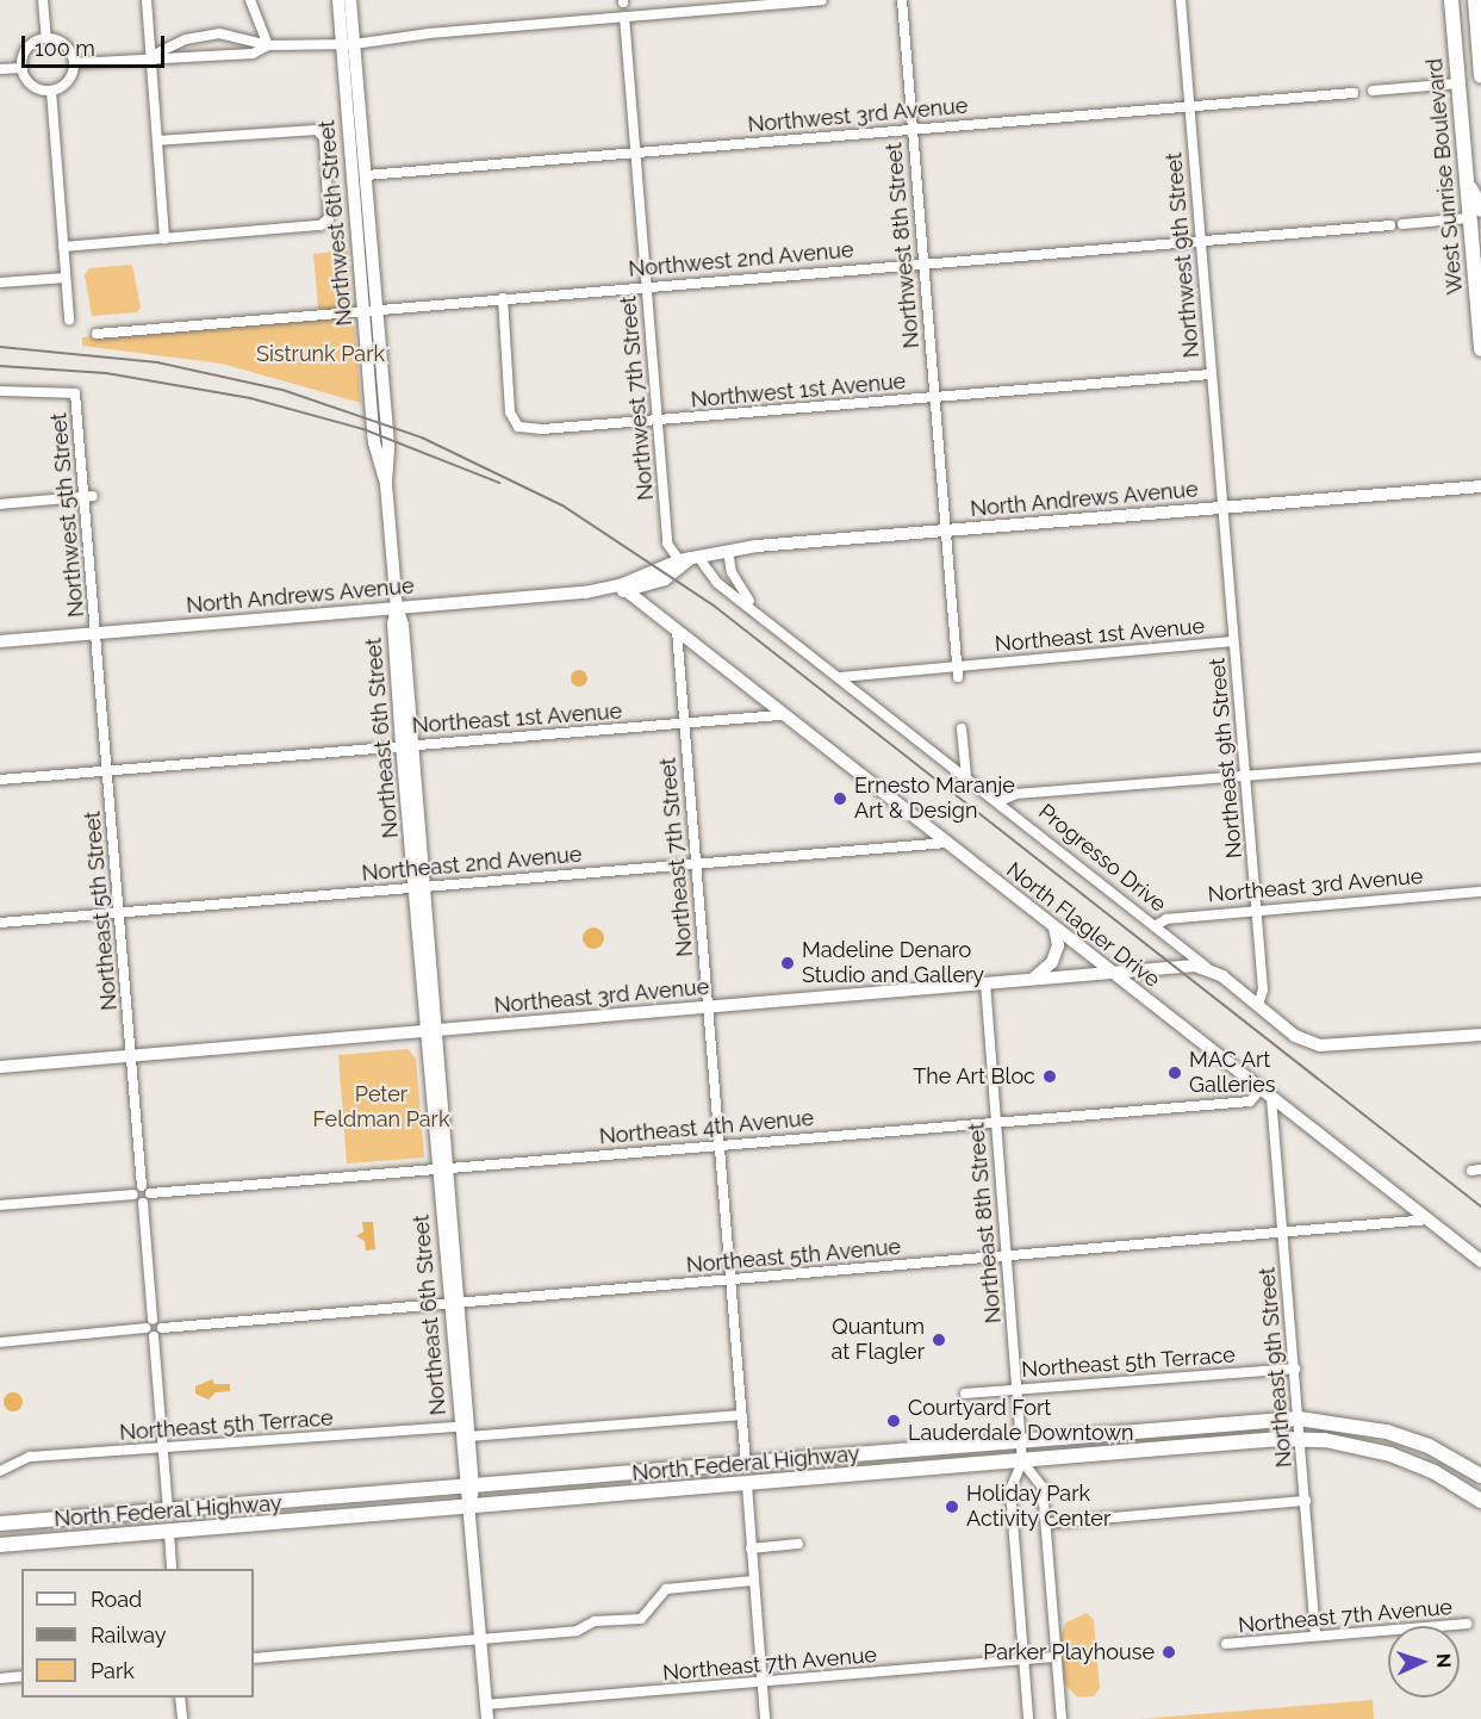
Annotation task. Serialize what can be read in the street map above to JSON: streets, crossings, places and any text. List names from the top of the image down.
{
  "streets": {
    "main road": ["West Sunrise Boulevard", "North Federal Highway"],
    "street": [
      "Northwest 3rd Avenue",
      "Northwest 6th Street",
      "Northwest 8th Street",
      "Northwest 9th Street",
      "Northwest 2nd Avenue",
      "Northwest 1st Avenue",
      "Northwest 7th Street",
      "North Andrews Avenue",
      "Northwest 5th Street",
      "Northeast 1st Avenue",
      "Northeast 6th Street",
      "Northeast 9th Street",
      "Northeast 7th Street",
      "Progresso Drive",
      "Northeast 2nd Avenue",
      "Northeast 3rd Avenue",
      "Northeast 5th Street",
      "North Flagler Drive",
      "Northeast 4th Avenue",
      "Northeast 8th Street",
      "Northeast 5th Avenue",
      "Northeast 5th Terrace",
      "Northeast 7th Avenue"
    ]
  },
  "crossings": [
    ["Northwest 3rd Avenue", "Northwest 6th Street"],
    ["Northwest 3rd Avenue", "Northwest 8th Street"],
    ["Northwest 3rd Avenue", "Northwest 9th Street"],
    ["Northwest 3rd Avenue", "Northwest 7th Street"],
    ["Northwest 6th Street", "Northwest 2nd Avenue"],
    ["Northwest 6th Street", "North Andrews Avenue"],
    ["Northwest 6th Street", "Northeast 6th Street"],
    ["Northwest 8th Street", "Northwest 2nd Avenue"],
    ["Northwest 8th Street", "Northwest 1st Avenue"],
    ["Northwest 8th Street", "North Andrews Avenue"],
    ["Northwest 9th Street", "Northwest 2nd Avenue"],
    ["Northwest 9th Street", "Northwest 1st Avenue"],
    ["Northwest 9th Street", "North Andrews Avenue"],
    ["Northwest 9th Street", "Northeast 9th Street"],
    ["Northwest 2nd Avenue", "Northwest 1st Avenue"],
    ["Northwest 2nd Avenue", "Northwest 7th Street"],
    ["Northwest 1st Avenue", "Northwest 7th Street"],
    ["Northwest 7th Street", "North Andrews Avenue"],
    ["Northwest 7th Street", "Progresso Drive"],
    ["North Andrews Avenue", "Northwest 5th Street"],
    ["North Andrews Avenue", "Northeast 6th Street"],
    ["North Andrews Avenue", "Northeast 9th Street"],
    ["North Andrews Avenue", "Progresso Drive"],
    ["North Andrews Avenue", "Northeast 5th Street"],
    ["North Andrews Avenue", "North Flagler Drive"],
    ["Northwest 5th Street", "Northeast 5th Street"],
    ["Northeast 1st Avenue", "Northeast 6th Street"],
    ["Northeast 1st Avenue", "Northeast 9th Street"],
    ["Northeast 1st Avenue", "Northeast 7th Street"],
    ["Northeast 1st Avenue", "Progresso Drive"],
    ["Northeast 1st Avenue", "Northeast 5th Street"],
    ["Northeast 1st Avenue", "North Flagler Drive"],
    ["Northeast 6th Street", "Northeast 2nd Avenue"],
    ["Northeast 6th Street", "Northeast 3rd Avenue"],
    ["Northeast 6th Street", "Northeast 4th Avenue"],
    ["Northeast 6th Street", "Northeast 5th Avenue"],
    ["Northeast 6th Street", "Northeast 5th Terrace"],
    ["Northeast 6th Street", "North Federal Highway"],
    ["Northeast 6th Street", "Northeast 7th Avenue"],
    ["Northeast 9th Street", "Progresso Drive"],
    ["Northeast 9th Street", "Northeast 3rd Avenue"],
    ["Northeast 9th Street", "North Flagler Drive"],
    ["Northeast 9th Street", "Northeast 4th Avenue"],
    ["Northeast 9th Street", "Northeast 5th Avenue"],
    ["Northeast 9th Street", "Northeast 5th Terrace"],
    ["Northeast 9th Street", "North Federal Highway"],
    ["Northeast 9th Street", "Northeast 7th Avenue"],
    ["Northeast 7th Street", "Northeast 2nd Avenue"],
    ["Northeast 7th Street", "Northeast 3rd Avenue"],
    ["Northeast 7th Street", "North Flagler Drive"],
    ["Northeast 7th Street", "Northeast 4th Avenue"],
    ["Northeast 7th Street", "Northeast 5th Avenue"],
    ["Northeast 7th Street", "Northeast 5th Terrace"],
    ["Northeast 7th Street", "North Federal Highway"],
    ["Progresso Drive", "Northeast 3rd Avenue"],
    ["Northeast 2nd Avenue", "Northeast 5th Street"],
    ["Northeast 2nd Avenue", "North Flagler Drive"],
    ["Northeast 3rd Avenue", "Northeast 5th Street"],
    ["Northeast 3rd Avenue", "North Flagler Drive"],
    ["Northeast 3rd Avenue", "Northeast 8th Street"],
    ["North Flagler Drive", "Northeast 4th Avenue"],
    ["North Flagler Drive", "Northeast 5th Avenue"],
    ["Northeast 4th Avenue", "Northeast 8th Street"],
    ["Northeast 8th Street", "Northeast 5th Avenue"],
    ["Northeast 8th Street", "Northeast 5th Terrace"],
    ["Northeast 8th Street", "North Federal Highway"],
    ["Northeast 8th Street", "Northeast 7th Avenue"]
  ],
  "parks": ["Sistrunk Park", "Peter Feldman Park"],
  "places": [
    "Ernesto Maranje Art & Design",
    "Madeline Denaro Studio and Gallery",
    "MAC Art Galleries",
    "The Art Bloc",
    "Quantum at Flagler",
    "Courtyard Fort Lauderdale Downtown",
    "Holiday Park Activity Center",
    "Parker Playhouse"
  ],
  "legend": ["Road", "Railway", "Park"],
  "scale_bar": "100 m",
  "north": "right"
}
